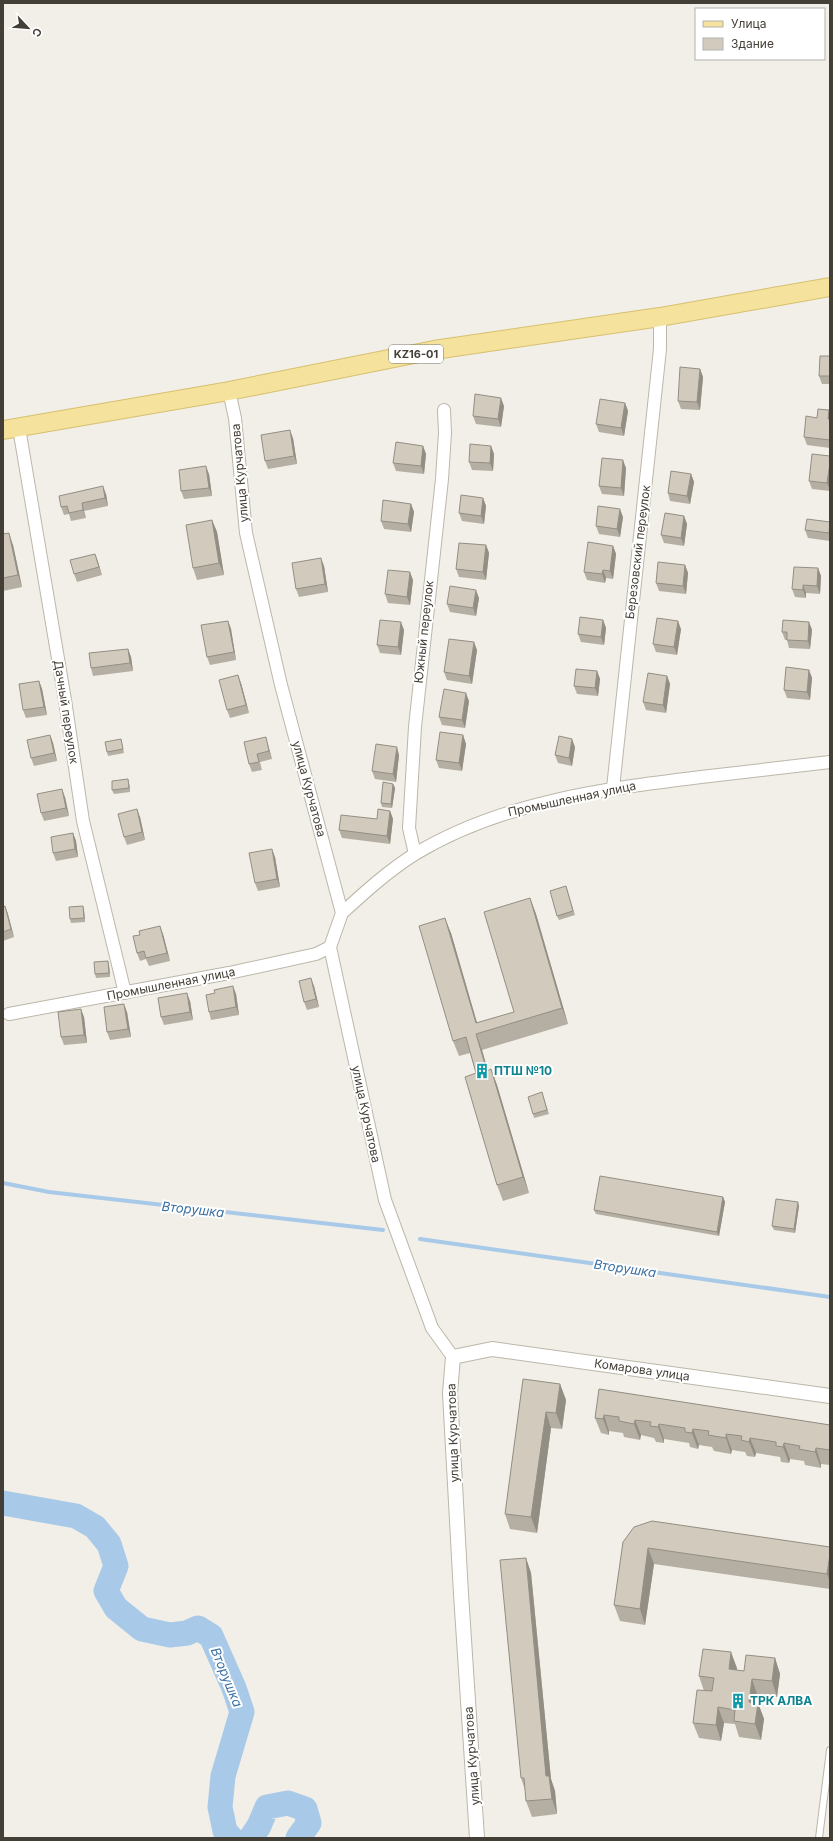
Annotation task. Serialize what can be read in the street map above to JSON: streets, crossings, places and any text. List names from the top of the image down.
{
  "streets": {
    "main road": ["KZ16-01"],
    "street": [
      "улица Курчатова",
      "Березовский переулок",
      "Южный переулок",
      "Дачный переулок",
      "Промышленная улица",
      "Комарова улица"
    ]
  },
  "crossings": [
    ["KZ16-01", "улица Курчатова"],
    ["KZ16-01", "Березовский переулок"],
    ["KZ16-01", "Дачный переулок"],
    ["улица Курчатова", "Промышленная улица"],
    ["улица Курчатова", "Комарова улица"],
    ["Березовский переулок", "Промышленная улица"],
    ["Южный переулок", "Промышленная улица"],
    ["Дачный переулок", "Промышленная улица"]
  ],
  "water": ["Вторушка"],
  "places": {
    "building": ["ПТШ №10", "ТРК АЛВА"]
  },
  "legend": ["Улица", "Здание"],
  "north": "bottom right"
}
